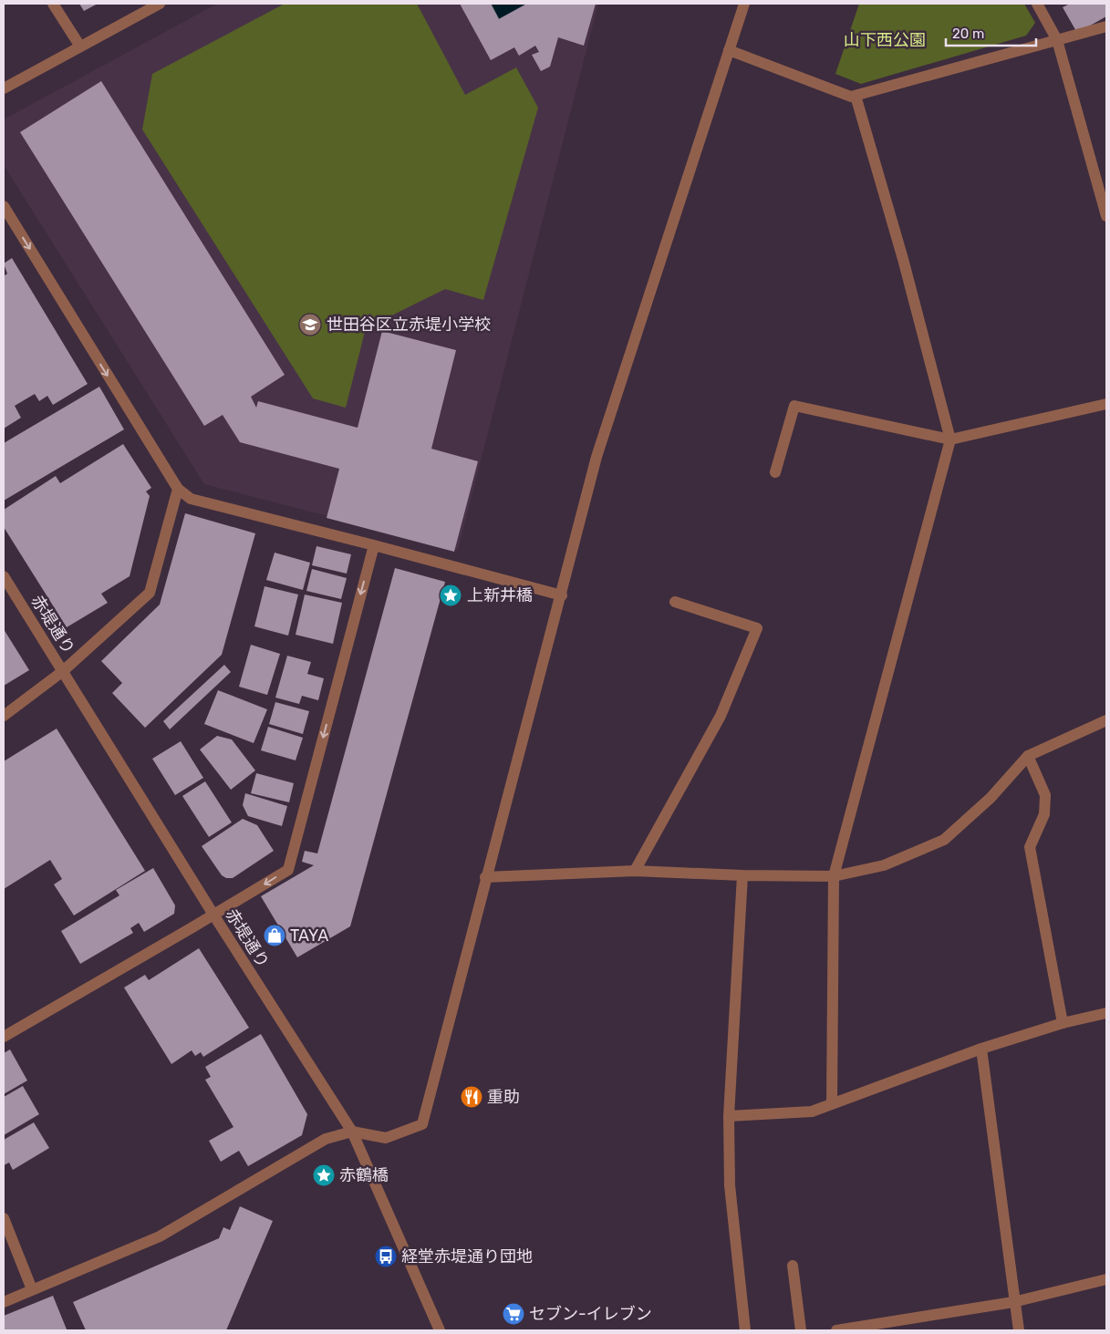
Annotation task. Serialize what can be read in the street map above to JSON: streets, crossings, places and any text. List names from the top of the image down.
{
  "streets": {
    "street": ["赤堤通り"]
  },
  "parks": ["山下西公園"],
  "places": {
    "school or university": ["世田谷区立赤堤小学校"],
    "place": ["上新井橋", "赤鶴橋"],
    "shop": ["TAYA"],
    "restaurant": ["重助"],
    "bus stop": ["経堂赤堤通り団地"],
    "supermarket": ["セブン-イレブン"]
  },
  "scale_bar": "20 m"
}
